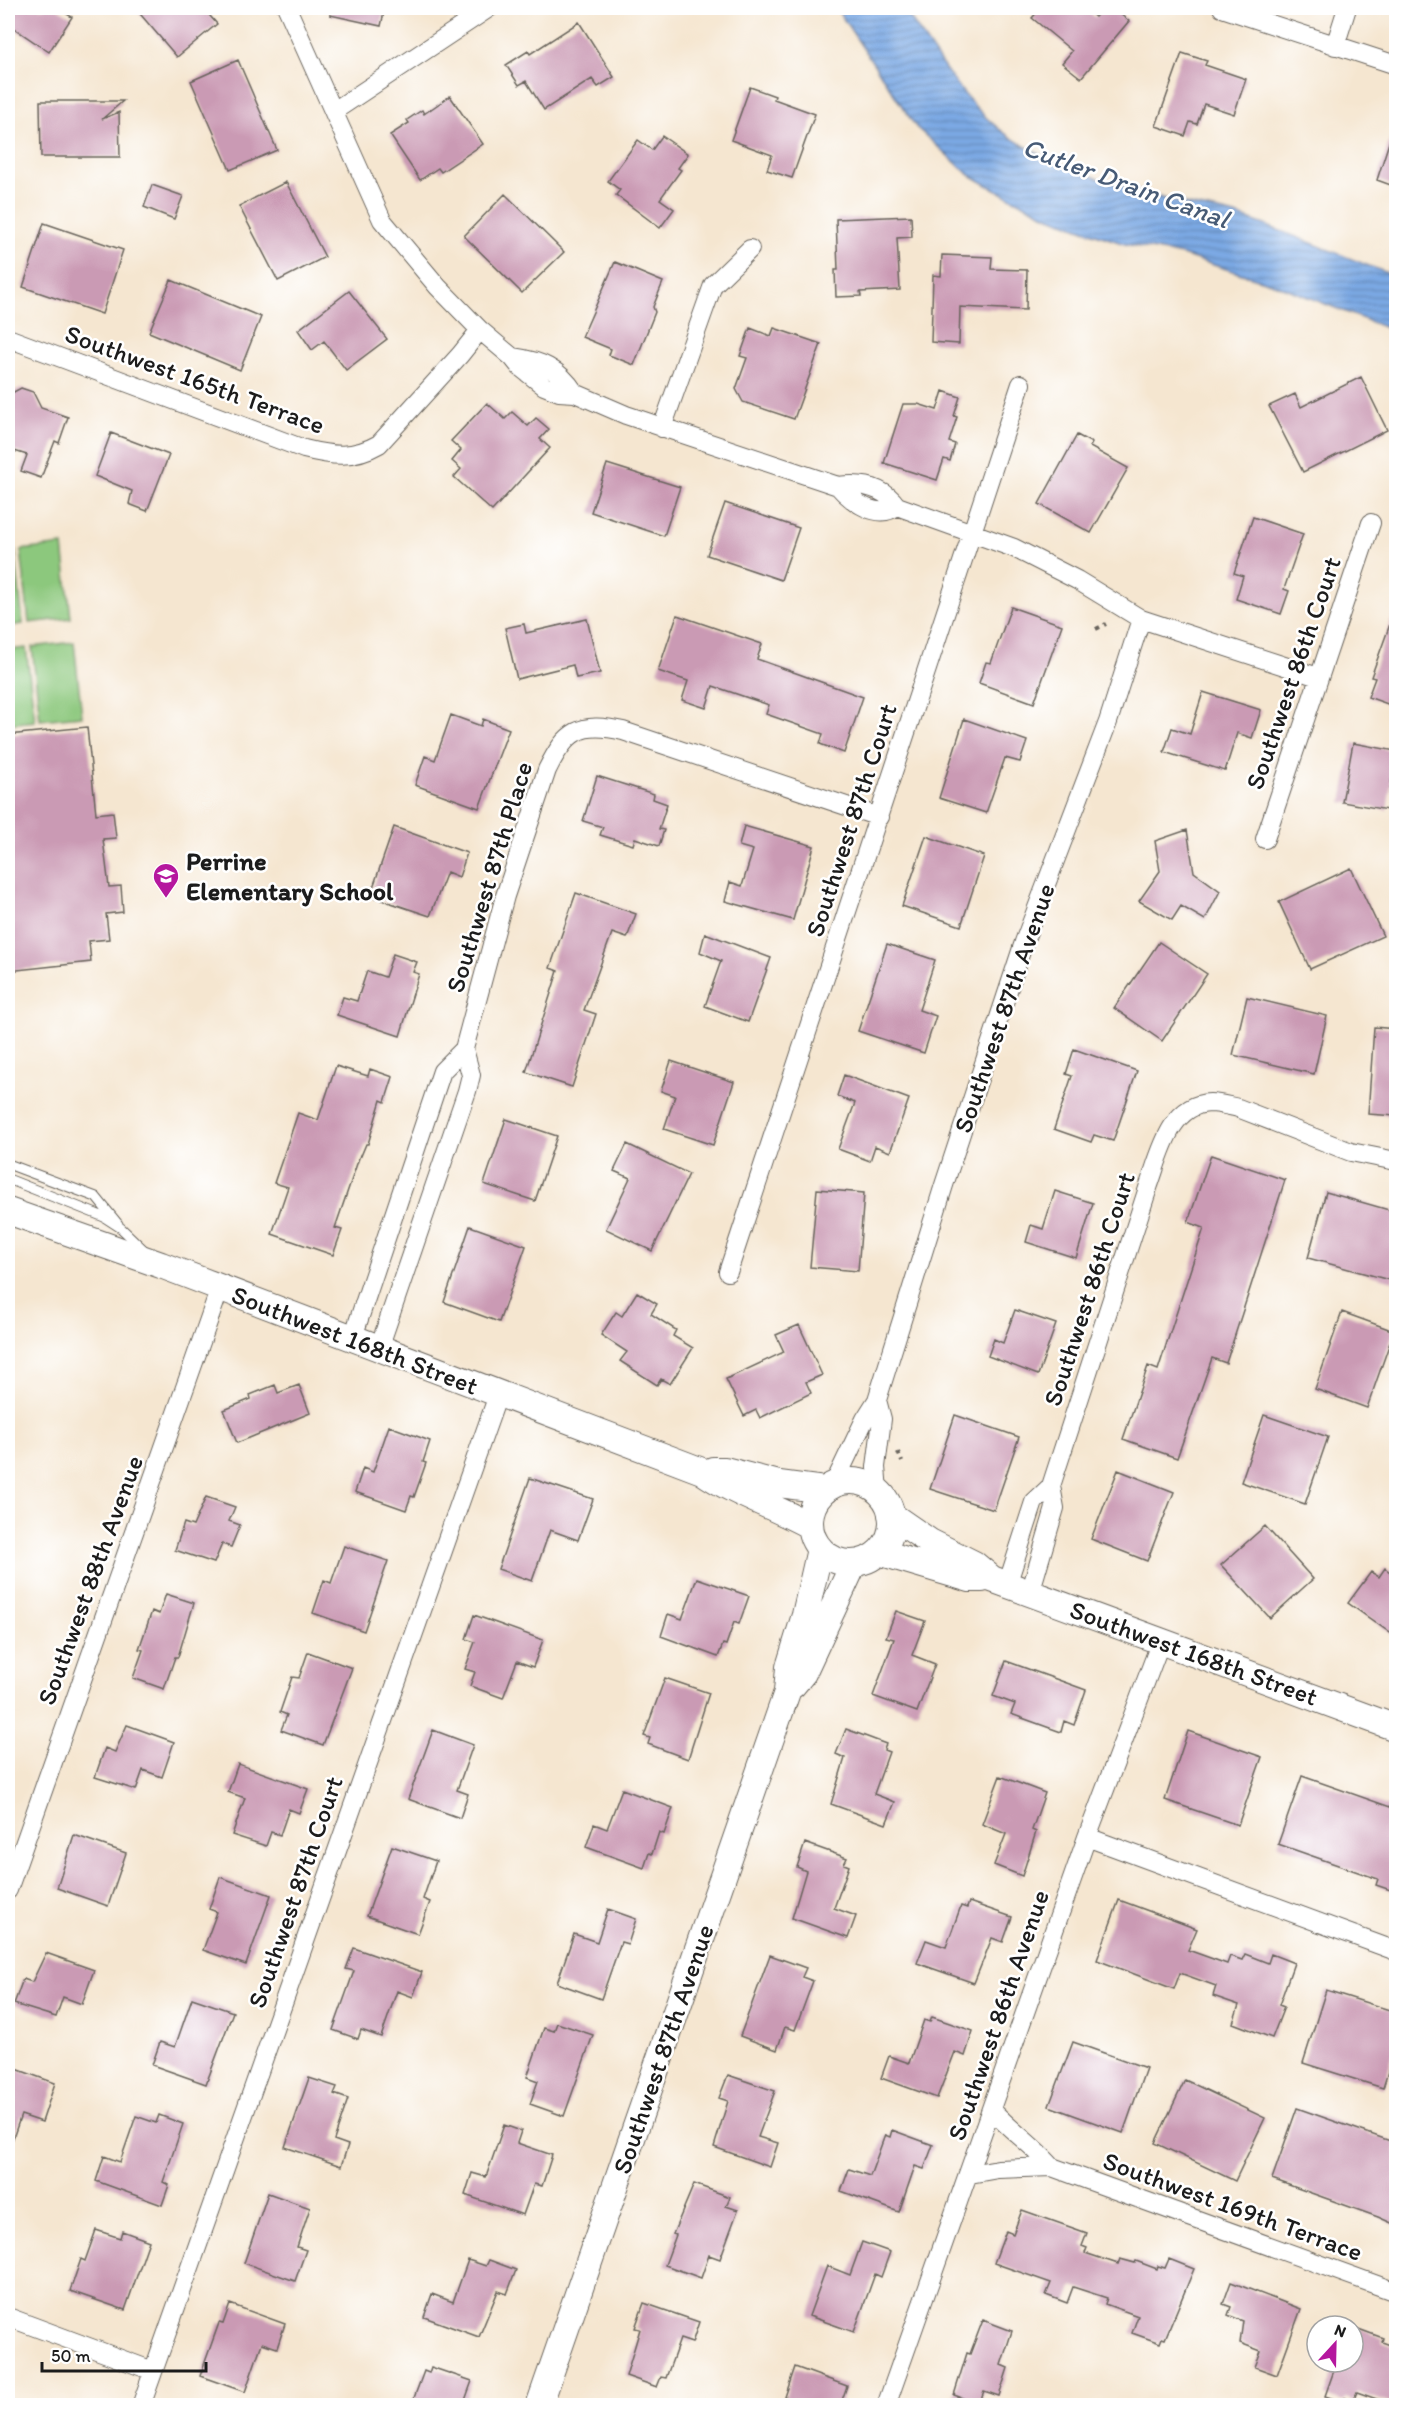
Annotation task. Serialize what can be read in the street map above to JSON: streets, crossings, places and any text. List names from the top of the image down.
{
  "streets": {
    "street": [
      "Southwest 165th Terrace",
      "Southwest 86th Court",
      "Southwest 87th Court",
      "Southwest 87th Place",
      "Southwest 87th Avenue",
      "Southwest 168th Street",
      "Southwest 88th Avenue",
      "Southwest 86th Avenue",
      "Southwest 169th Terrace"
    ]
  },
  "crossings": [
    ["Southwest 86th Court", "Southwest 168th Street"],
    ["Southwest 87th Court", "Southwest 87th Place"],
    ["Southwest 87th Court", "Southwest 168th Street"],
    ["Southwest 87th Place", "Southwest 168th Street"],
    ["Southwest 87th Avenue", "Southwest 168th Street"],
    ["Southwest 168th Street", "Southwest 88th Avenue"],
    ["Southwest 168th Street", "Southwest 86th Avenue"],
    ["Southwest 86th Avenue", "Southwest 169th Terrace"]
  ],
  "water": ["Cutler Drain Canal"],
  "places": {
    "school or university": ["Perrine Elementary School"]
  },
  "scale_bar": "50 m",
  "north": "top"
}
